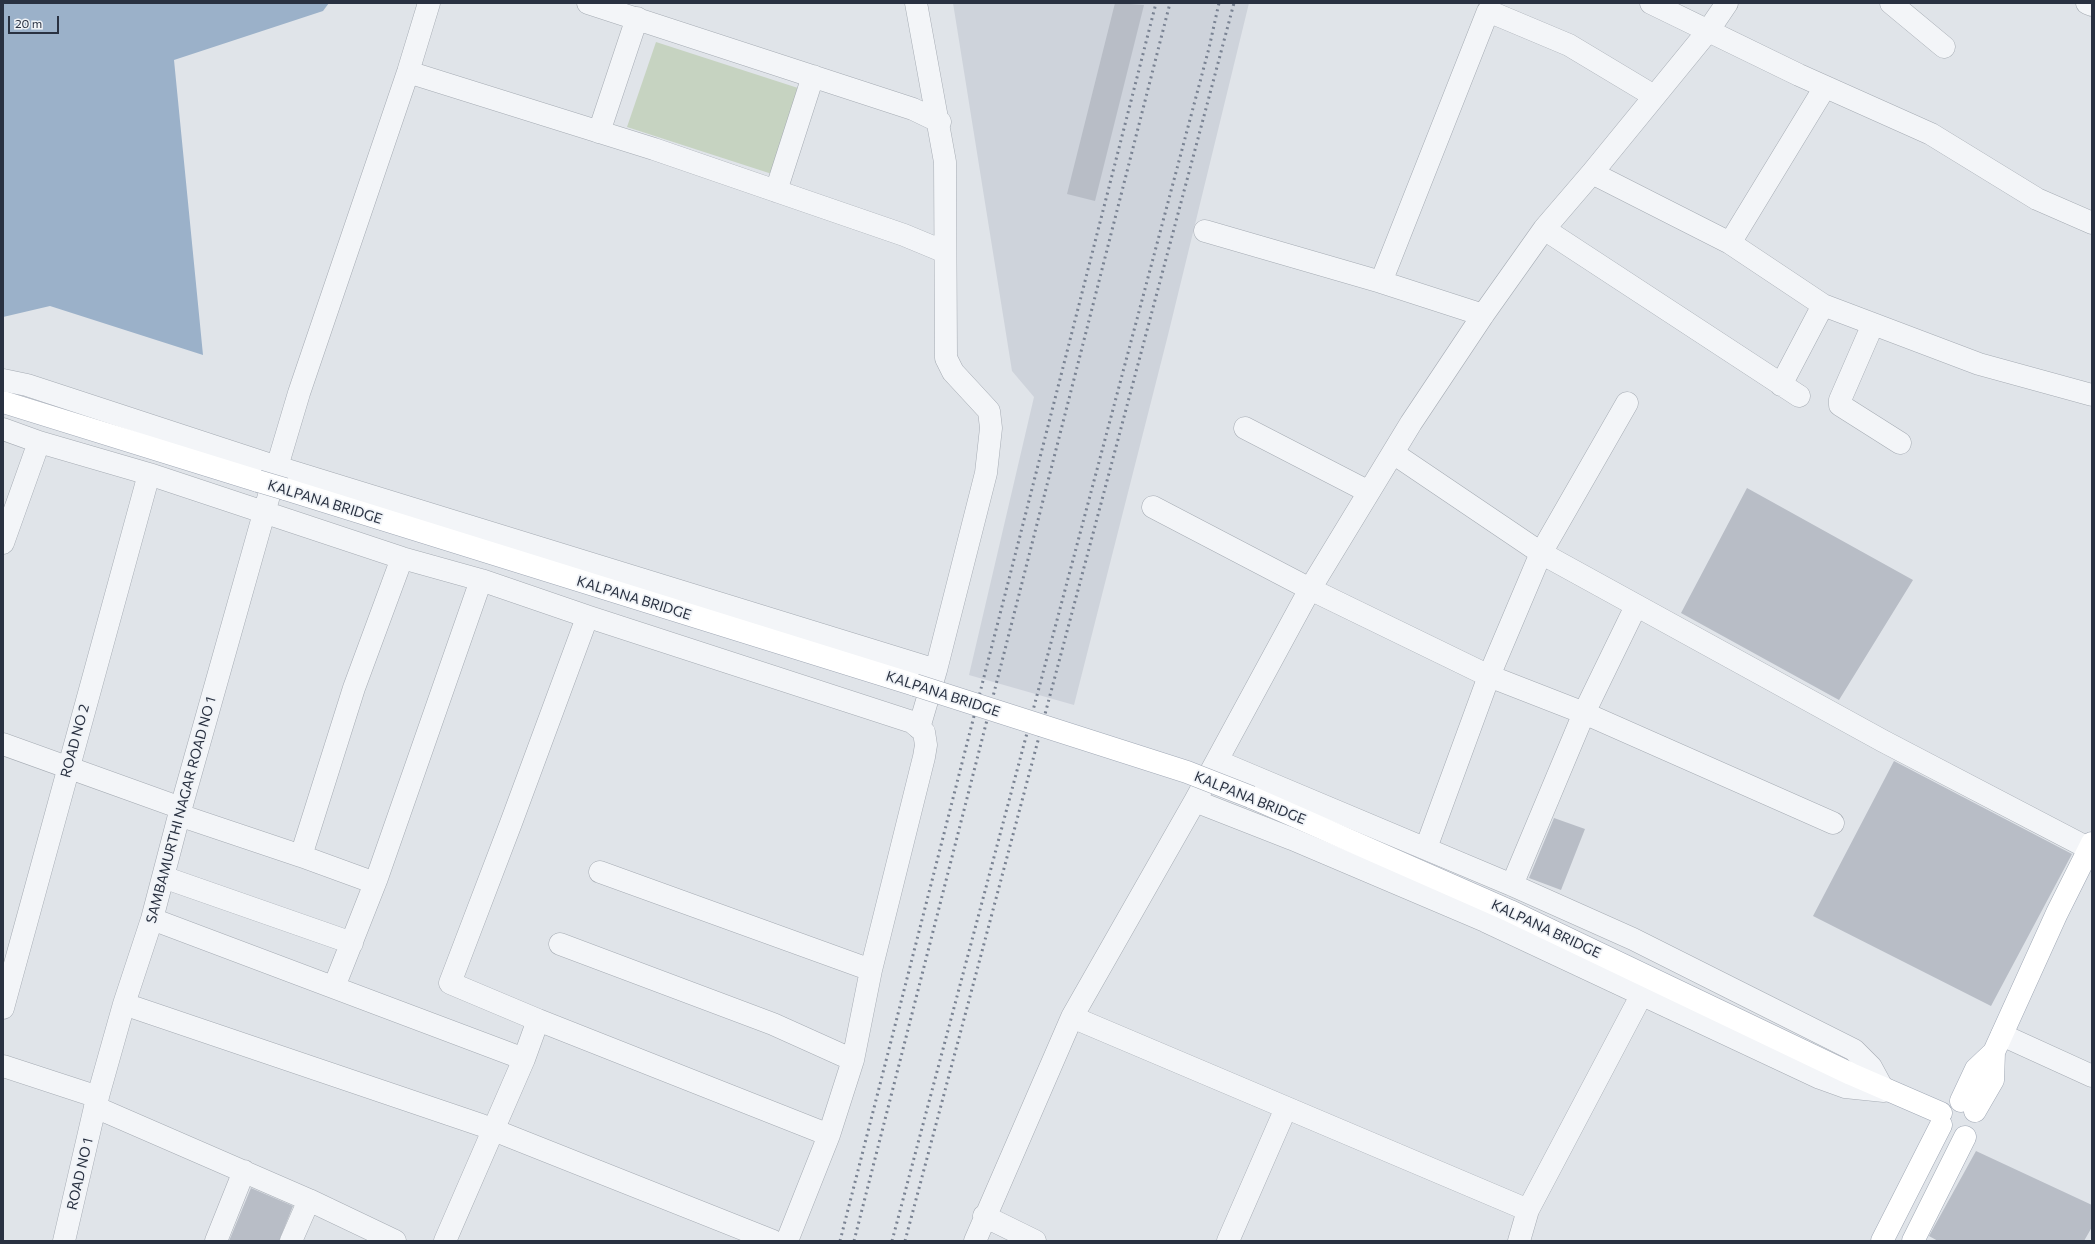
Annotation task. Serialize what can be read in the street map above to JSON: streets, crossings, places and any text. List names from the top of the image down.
{
  "streets": {
    "main road": ["KALPANA BRIDGE"],
    "street": ["ROAD NO 2", "SAMBAMURTHI NAGAR ROAD NO 1", "ROAD NO 1"]
  },
  "crossings": [
    ["SAMBAMURTHI NAGAR ROAD NO 1", "ROAD NO 1"]
  ],
  "scale_bar": "20 m"
}
